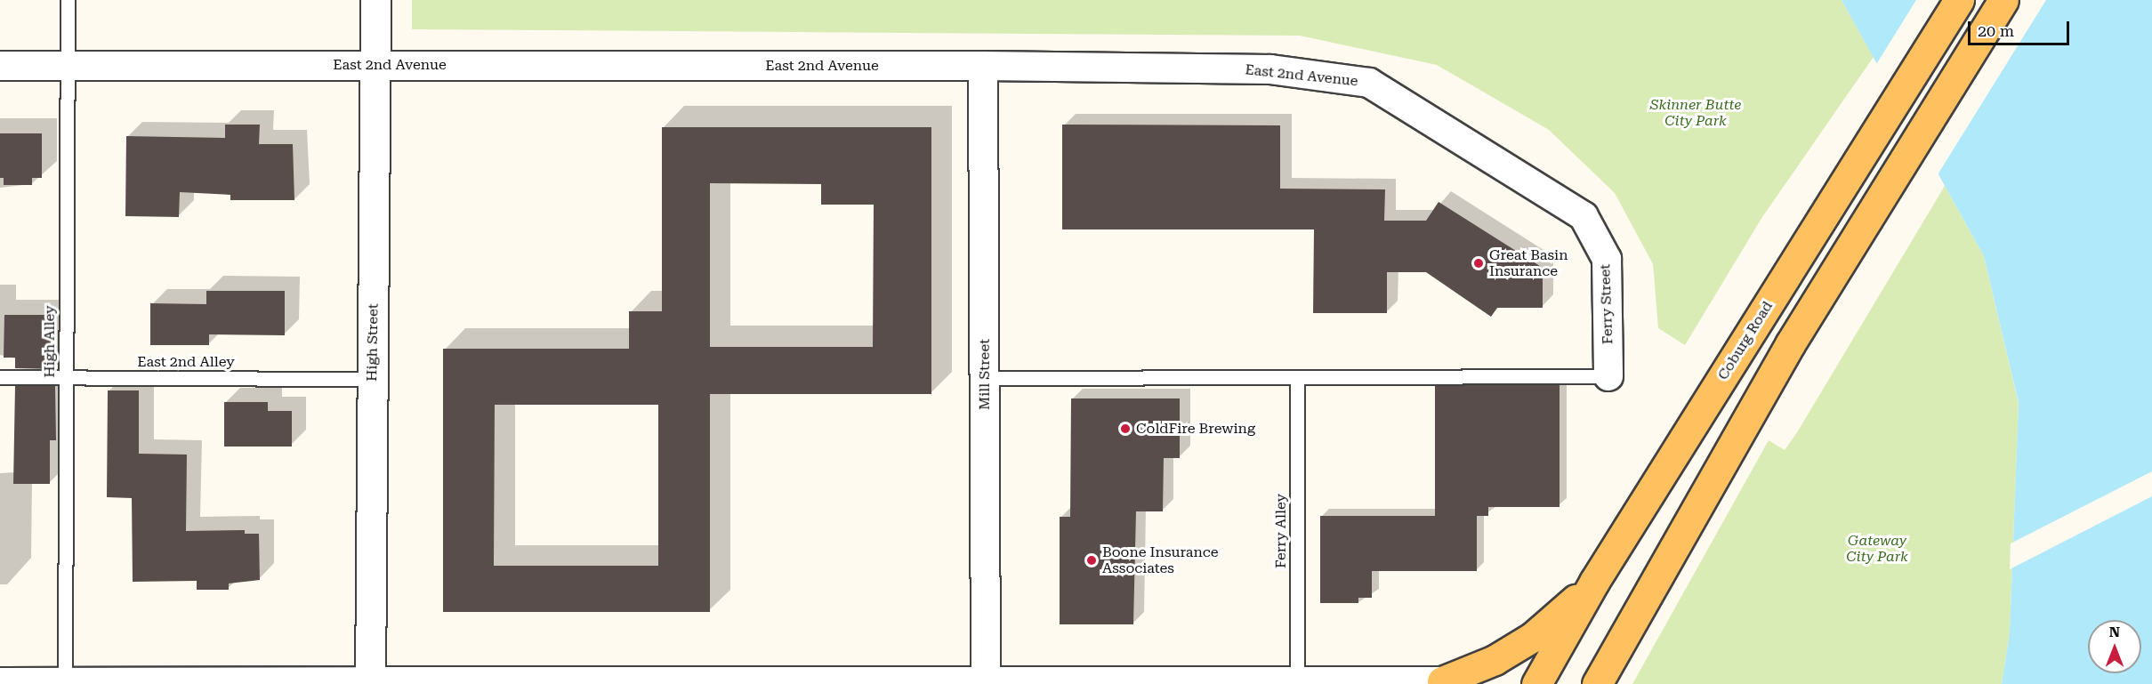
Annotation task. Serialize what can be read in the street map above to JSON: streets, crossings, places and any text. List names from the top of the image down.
{
  "streets": {
    "main road": ["Coburg Road"],
    "street": [
      "East 2nd Avenue",
      "Ferry Street",
      "High Street",
      "Mill Street"
    ],
    "lane": ["High Alley", "East 2nd Alley", "Ferry Alley"]
  },
  "crossings": [
    ["East 2nd Avenue", "Ferry Street"],
    ["East 2nd Avenue", "High Alley"],
    ["East 2nd Avenue", "High Street"],
    ["East 2nd Avenue", "Mill Street"],
    ["High Alley", "East 2nd Alley"],
    ["High Street", "East 2nd Alley"]
  ],
  "parks": ["Skinner Butte City Park", "Gateway City Park"],
  "places": ["Great Basin Insurance", "ColdFire Brewing", "Boone Insurance Associates"],
  "scale_bar": "20 m",
  "north": "top"
}
